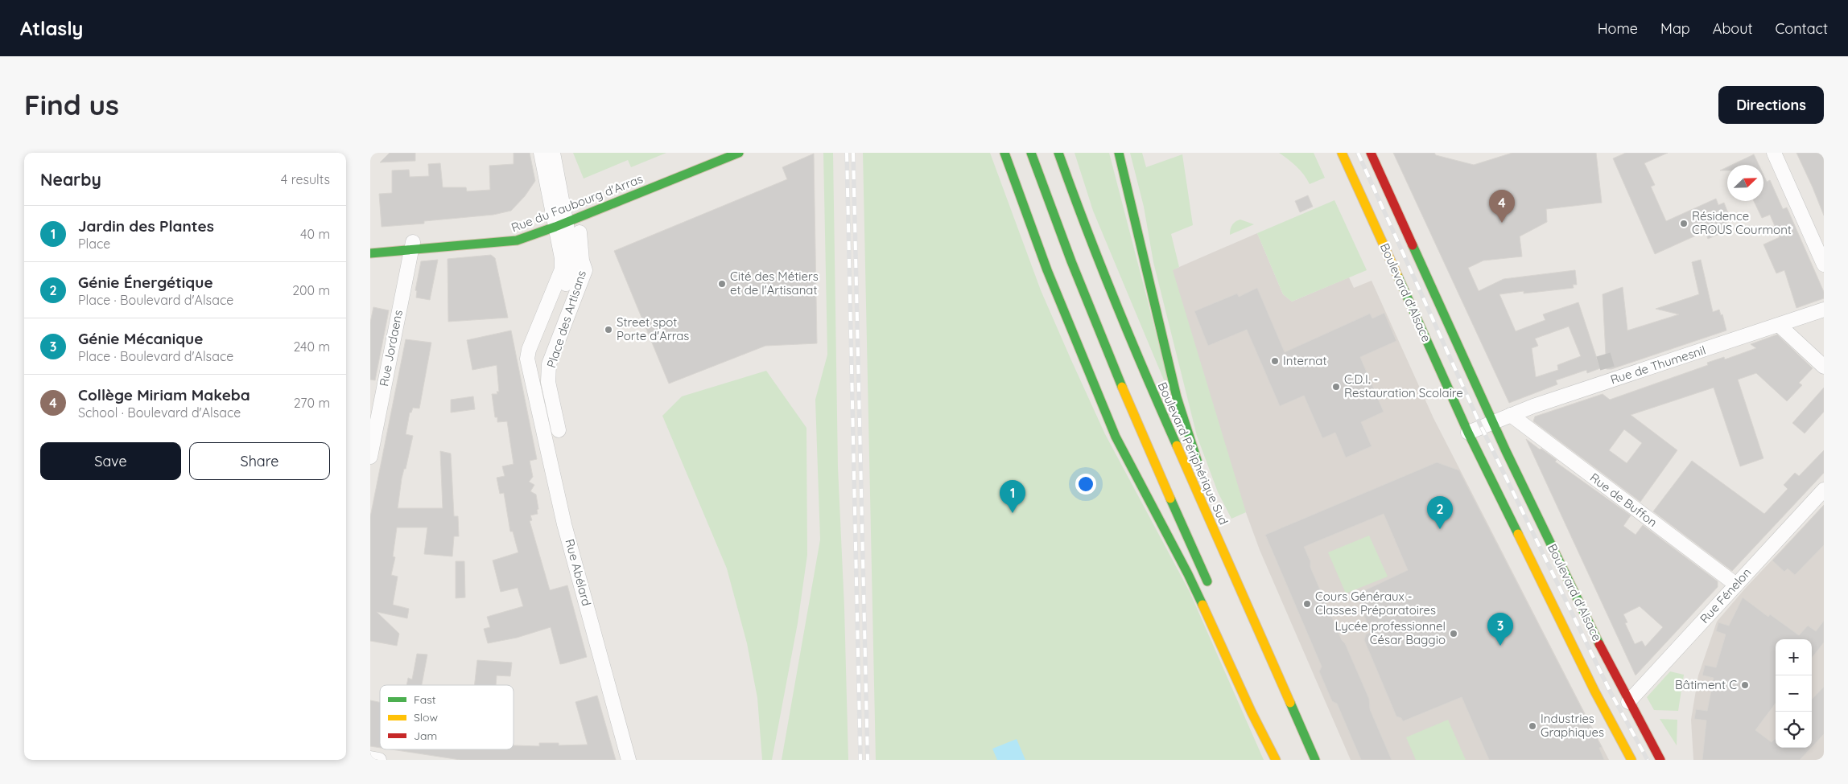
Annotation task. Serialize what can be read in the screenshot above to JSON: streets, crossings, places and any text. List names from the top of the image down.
{
  "streets": {
    "main road": ["Rue du Faubourg d'Arras", "Boulevard d'Alsace", "Boulevard Périphérique Sud"],
    "street": [
      "Place des Artisans",
      "Rue Jordaens",
      "Rue de Thumesnil",
      "Rue de Buffon",
      "Rue Abélard",
      "Rue Fénelon"
    ]
  },
  "crossings": [
    ["Rue du Faubourg d'Arras", "Rue Jordaens"],
    ["Rue du Faubourg d'Arras", "Rue Abélard"],
    ["Boulevard d'Alsace", "Rue de Thumesnil"],
    ["Boulevard d'Alsace", "Rue Fénelon"],
    ["Rue de Thumesnil", "Rue de Buffon"],
    ["Rue de Buffon", "Rue Fénelon"]
  ],
  "places": [
    "Résidence CROUS Courmont",
    "Cité des Métiers et de l'Artisanat",
    "Street spot Porte d'Arras",
    "Internat",
    "C.D.I. - Restauration Scolaire",
    "Cours Généraux - Classes Préparatoires",
    "Lycée professionnel César Baggio",
    "Bâtiment C",
    "Industries Graphiques"
  ],
  "legend": ["Fast", "Slow", "Jam"],
  "north": "top right",
  "page": {
    "header": "Atlasly",
    "nav": [
      "Home",
      "Map",
      "About",
      "Contact"
    ],
    "buttons": [
      "Directions",
      ["Save", "Share"]
    ],
    "title": "Find us",
    "heading": ["Nearby", "4 results"],
    "pins": [
      "4",
      "1",
      "2",
      "3"
    ],
    "list": [
      {
        "mark": "1",
        "name": "Jardin des Plantes",
        "note": "Place",
        "value": "40 m"
      },
      {
        "mark": "2",
        "name": "Génie Énergétique",
        "note": "Place · Boulevard d'Alsace",
        "value": "200 m"
      },
      {
        "mark": "3",
        "name": "Génie Mécanique",
        "note": "Place · Boulevard d'Alsace",
        "value": "240 m"
      },
      {
        "mark": "4",
        "name": "Collège Miriam Makeba",
        "note": "School · Boulevard d'Alsace",
        "value": "270 m"
      }
    ],
    "map_buttons": ["+", "−"]
  }
}
